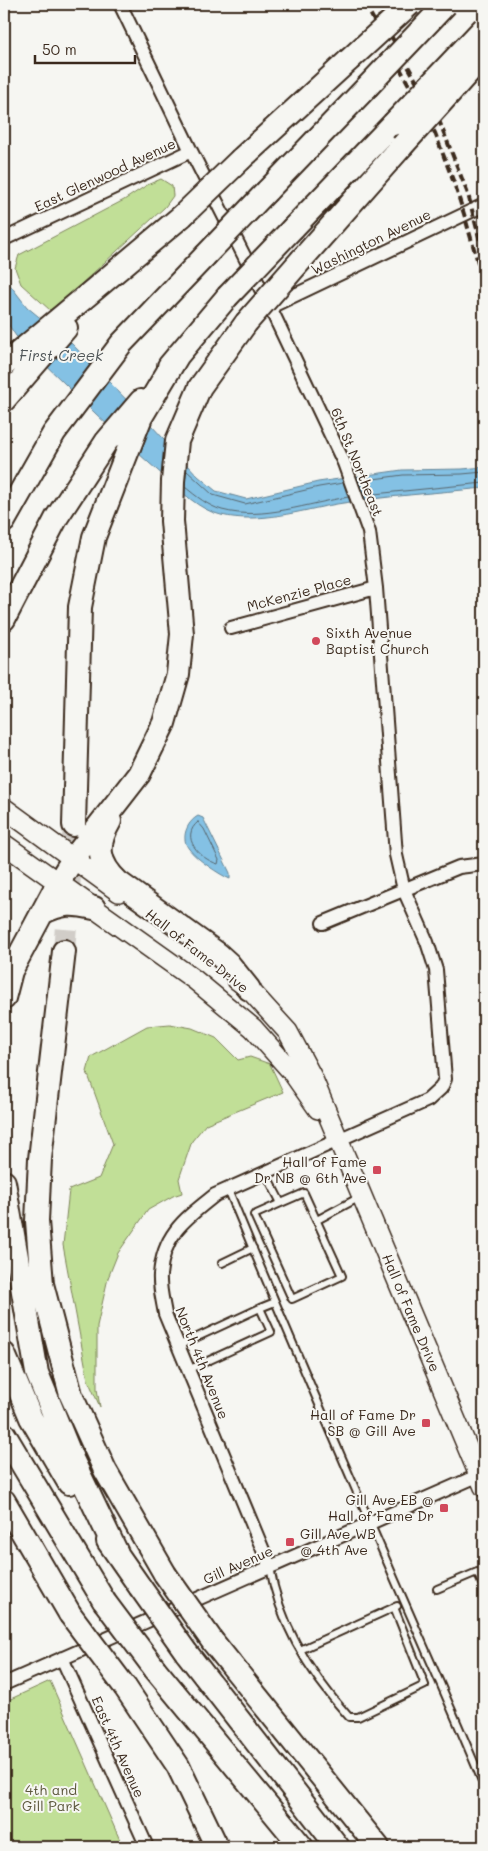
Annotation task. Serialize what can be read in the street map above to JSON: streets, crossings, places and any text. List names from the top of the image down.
{
  "streets": {
    "main road": ["Hall of Fame Drive"],
    "street": [
      "East Glenwood Avenue",
      "Washington Avenue",
      "6th St Northeast",
      "McKenzie Place",
      "North 4th Avenue",
      "Gill Avenue",
      "East 4th Avenue"
    ]
  },
  "crossings": [
    ["East Glenwood Avenue", "6th St Northeast"],
    ["Washington Avenue", "6th St Northeast"],
    ["6th St Northeast", "McKenzie Place"],
    ["6th St Northeast", "North 4th Avenue"],
    ["Hall of Fame Drive", "North 4th Avenue"],
    ["Hall of Fame Drive", "Gill Avenue"],
    ["North 4th Avenue", "Gill Avenue"],
    ["Gill Avenue", "East 4th Avenue"]
  ],
  "water": ["First Creek"],
  "parks": ["4th and Gill Park"],
  "places": {
    "other": ["Sixth Avenue Baptist Church"],
    "transit": [
      "Hall of Fame Dr NB @ 6th Ave",
      "Hall of Fame Dr SB @ Gill Ave",
      "Gill Ave EB @ Hall of Fame Dr",
      "Gill Ave WB @ 4th Ave"
    ]
  },
  "scale_bar": "50 m"
}
